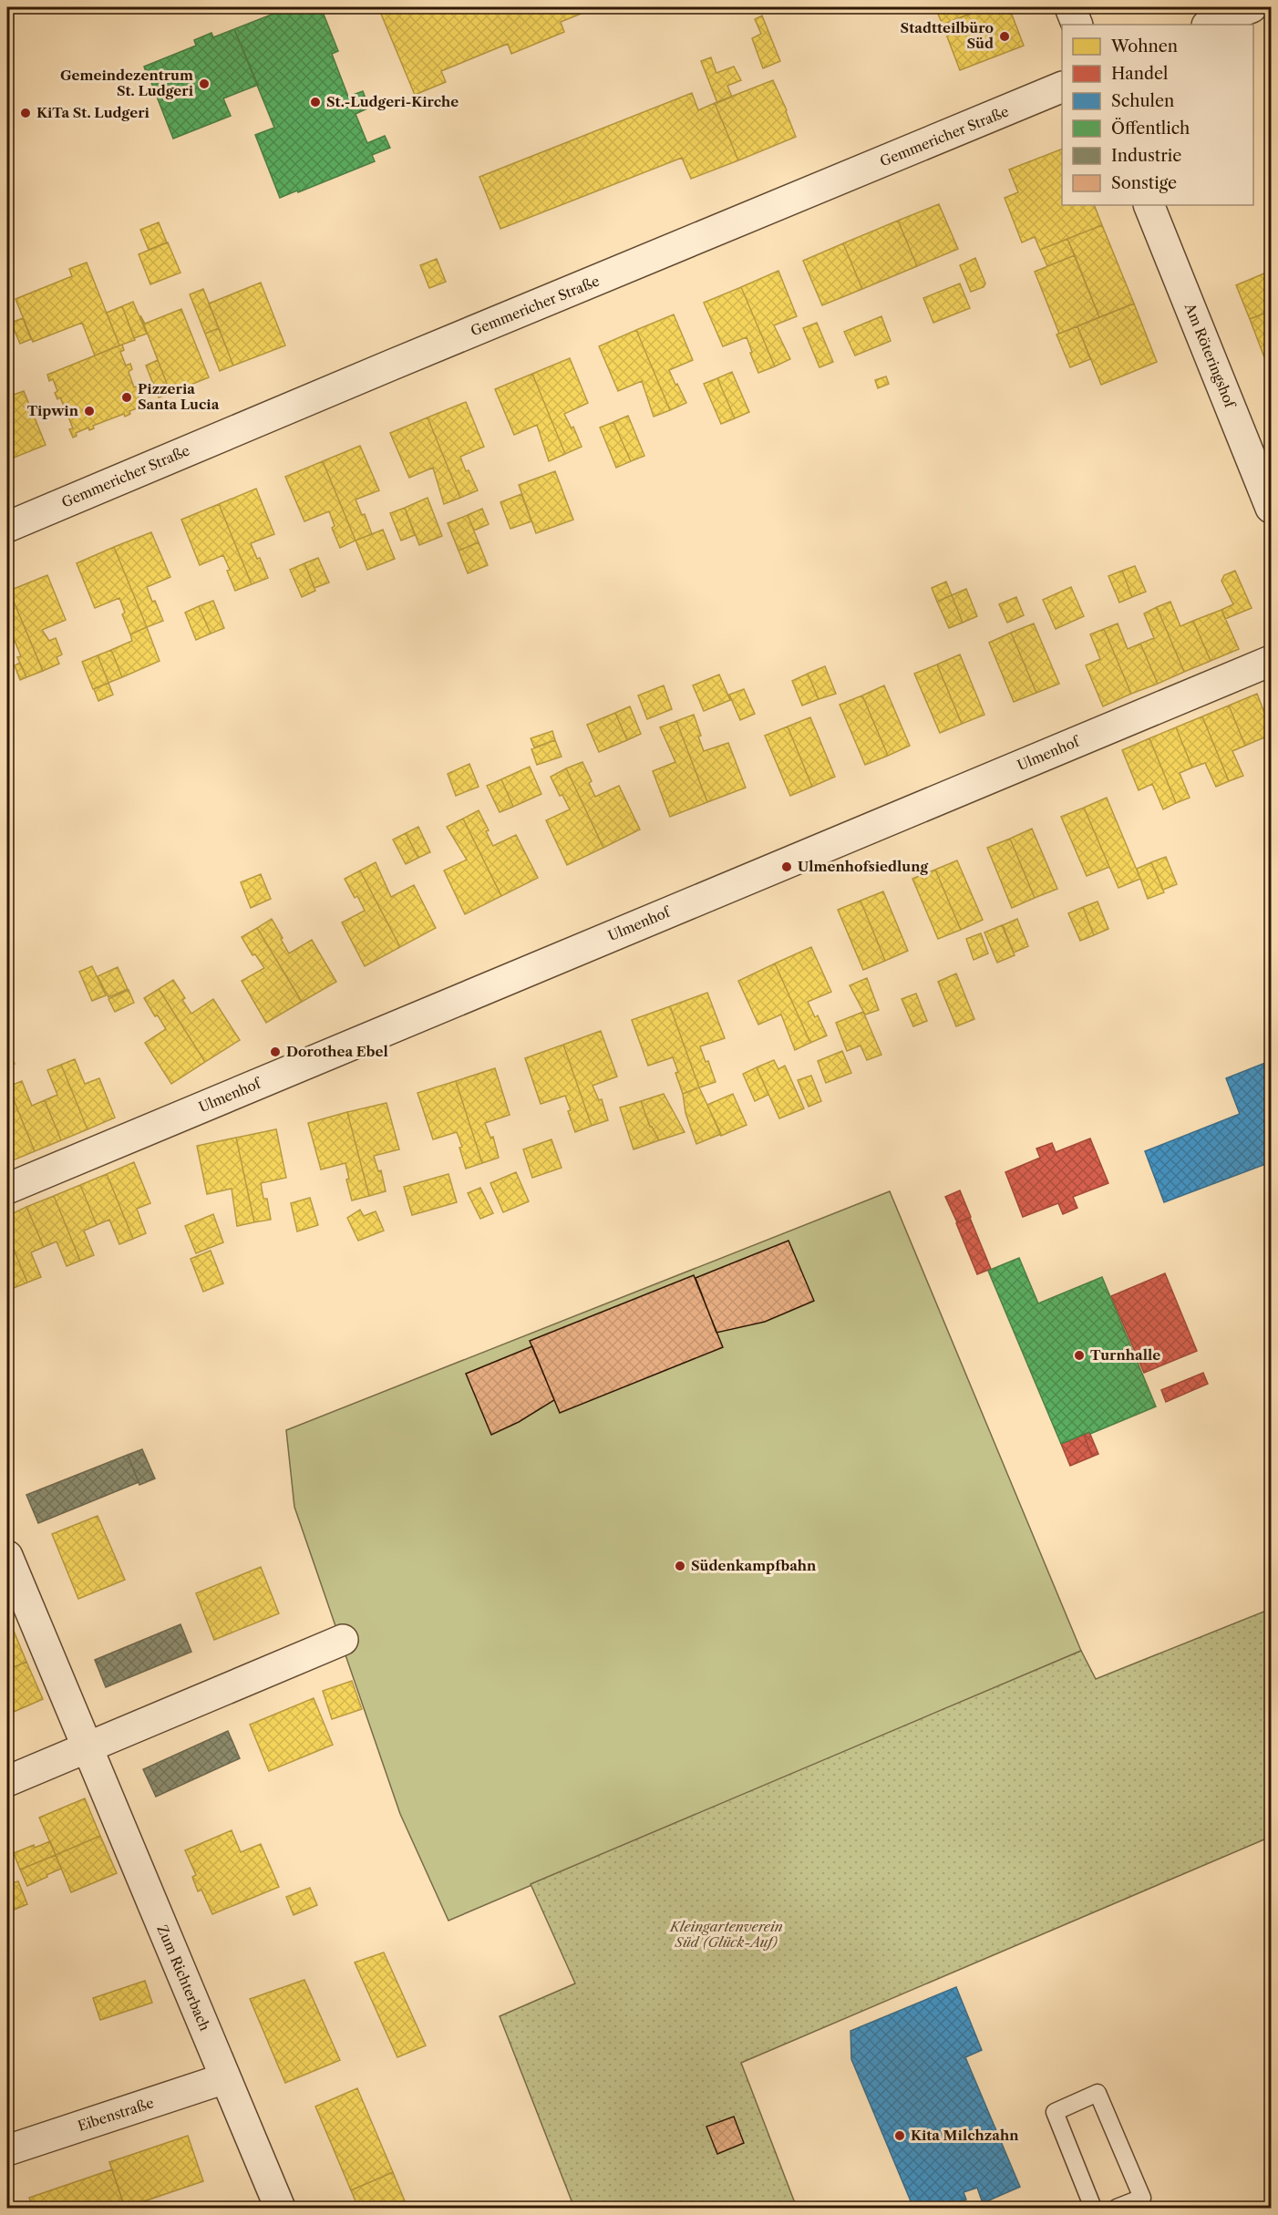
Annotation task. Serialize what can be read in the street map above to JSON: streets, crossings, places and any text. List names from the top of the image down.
{
  "streets": {
    "street": [
      "Gemmericher Straße",
      "Am Röteringshof",
      "Ulmenhof",
      "Zum Richterbach",
      "Eibenstraße"
    ]
  },
  "crossings": [
    ["Zum Richterbach", "Eibenstraße"]
  ],
  "parks": ["Kleingartenverein Süd (Glück-Auf)"],
  "places": [
    "Stadtteilbüro Süd",
    "Gemeindezentrum St. Ludgeri",
    "St.-Ludgeri-Kirche",
    "KiTa St. Ludgeri",
    "Pizzeria Santa Lucia",
    "Tipwin",
    "Ulmenhofsiedlung",
    "Dorothea Ebel",
    "Turnhalle",
    "Südenkampfbahn",
    "Kita Milchzahn"
  ],
  "legend": [
    "Wohnen",
    "Handel",
    "Schulen",
    "Öffentlich",
    "Industrie",
    "Sonstige"
  ]
}
